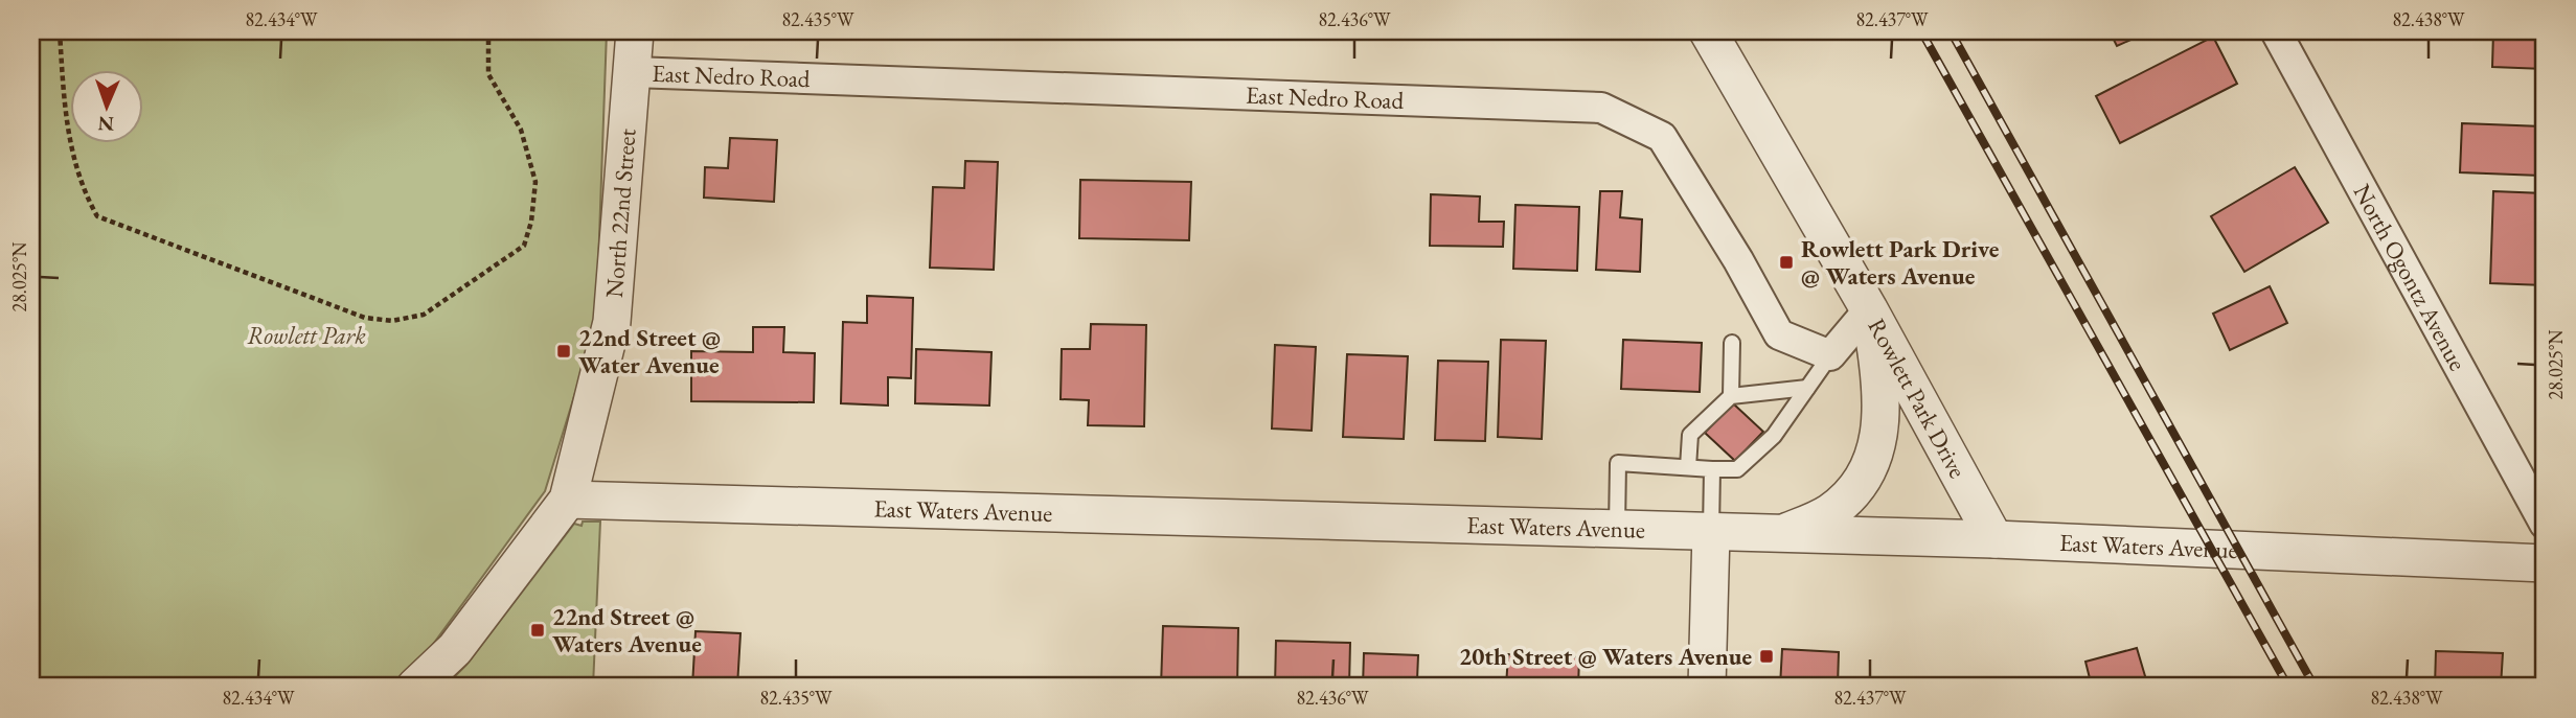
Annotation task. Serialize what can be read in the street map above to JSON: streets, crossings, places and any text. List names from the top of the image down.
{
  "streets": {
    "street": [
      "East Nedro Road",
      "North 22nd Street",
      "North Ogontz Avenue",
      "Rowlett Park Drive",
      "East Waters Avenue"
    ]
  },
  "crossings": [
    ["East Nedro Road", "North 22nd Street"],
    ["North 22nd Street", "East Waters Avenue"],
    ["Rowlett Park Drive", "East Waters Avenue"]
  ],
  "parks": ["Rowlett Park"],
  "places": {
    "transit": [
      "Rowlett Park Drive @ Waters Avenue",
      "22nd Street @ Water Avenue",
      "22nd Street @ Waters Avenue",
      "20th Street @ Waters Avenue"
    ]
  },
  "north": "bottom",
  "coordinates": [
    "82.434°W",
    "82.435°W",
    "82.436°W",
    "82.437°W",
    "82.438°W",
    "28.025°N"
  ]
}
